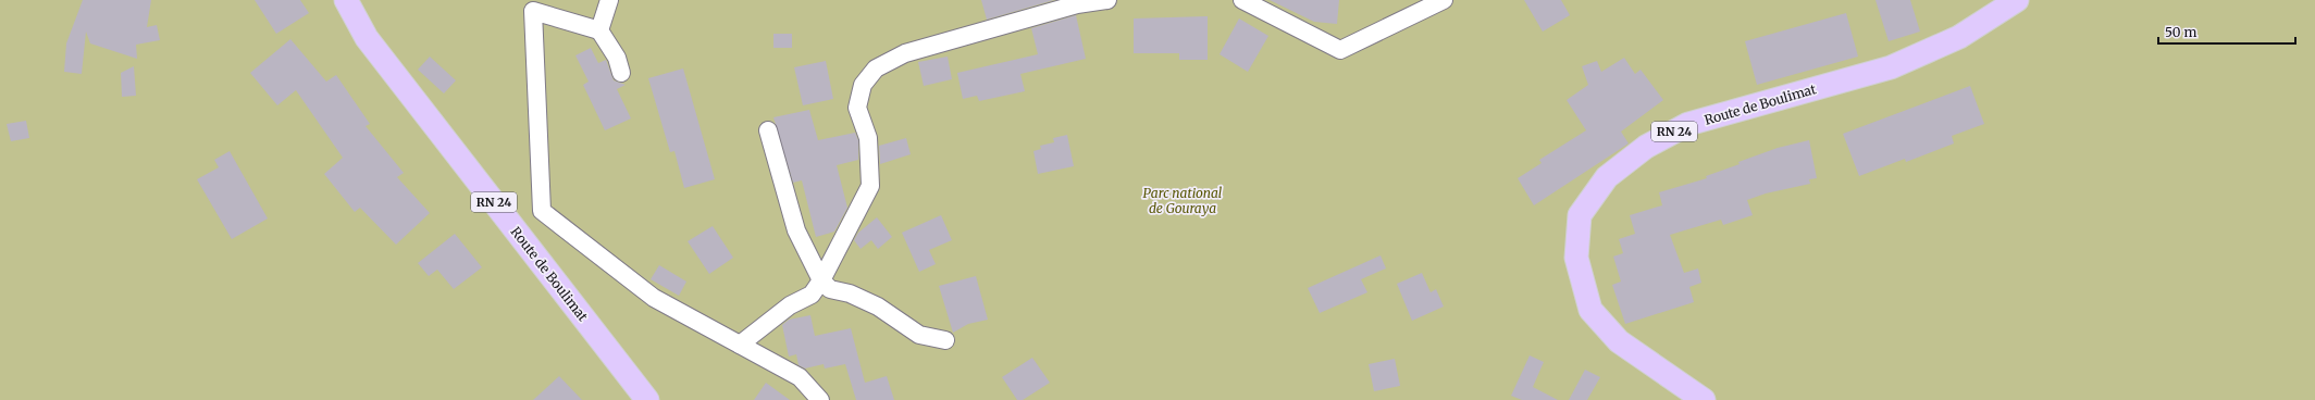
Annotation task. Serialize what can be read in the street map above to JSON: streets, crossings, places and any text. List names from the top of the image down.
{
  "streets": {
    "main road": ["Route de Boulimat", "RN 24"]
  },
  "parks": ["Parc national de Gouraya"],
  "scale_bar": "50 m"
}
